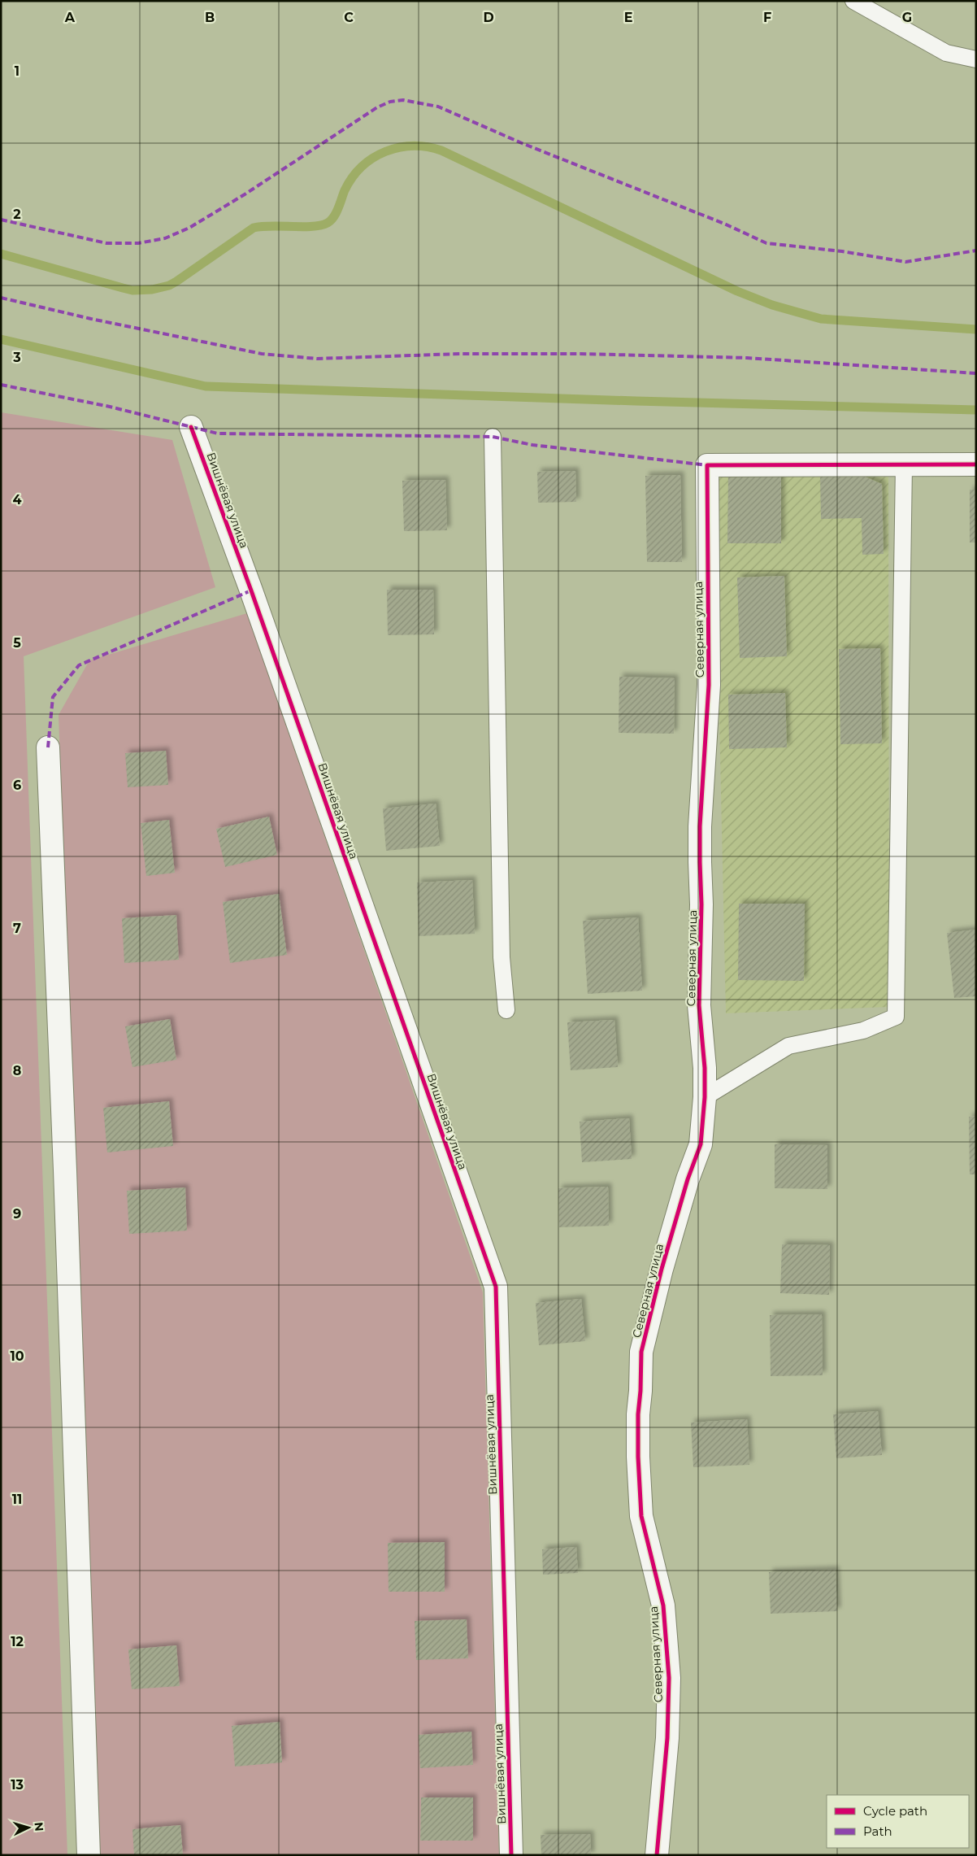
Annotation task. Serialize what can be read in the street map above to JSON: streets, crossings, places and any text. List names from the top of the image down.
{
  "streets": {
    "street": ["Вишнёвая улица", "Северная улица"]
  },
  "legend": ["Cycle path", "Path"],
  "north": "right",
  "grid": {
    "columns": [
      "A",
      "B",
      "C",
      "D",
      "E",
      "F",
      "G"
    ],
    "rows": [
      "1",
      "2",
      "3",
      "4",
      "5",
      "6",
      "7",
      "8",
      "9",
      "10",
      "11",
      "12",
      "13"
    ]
  }
}
